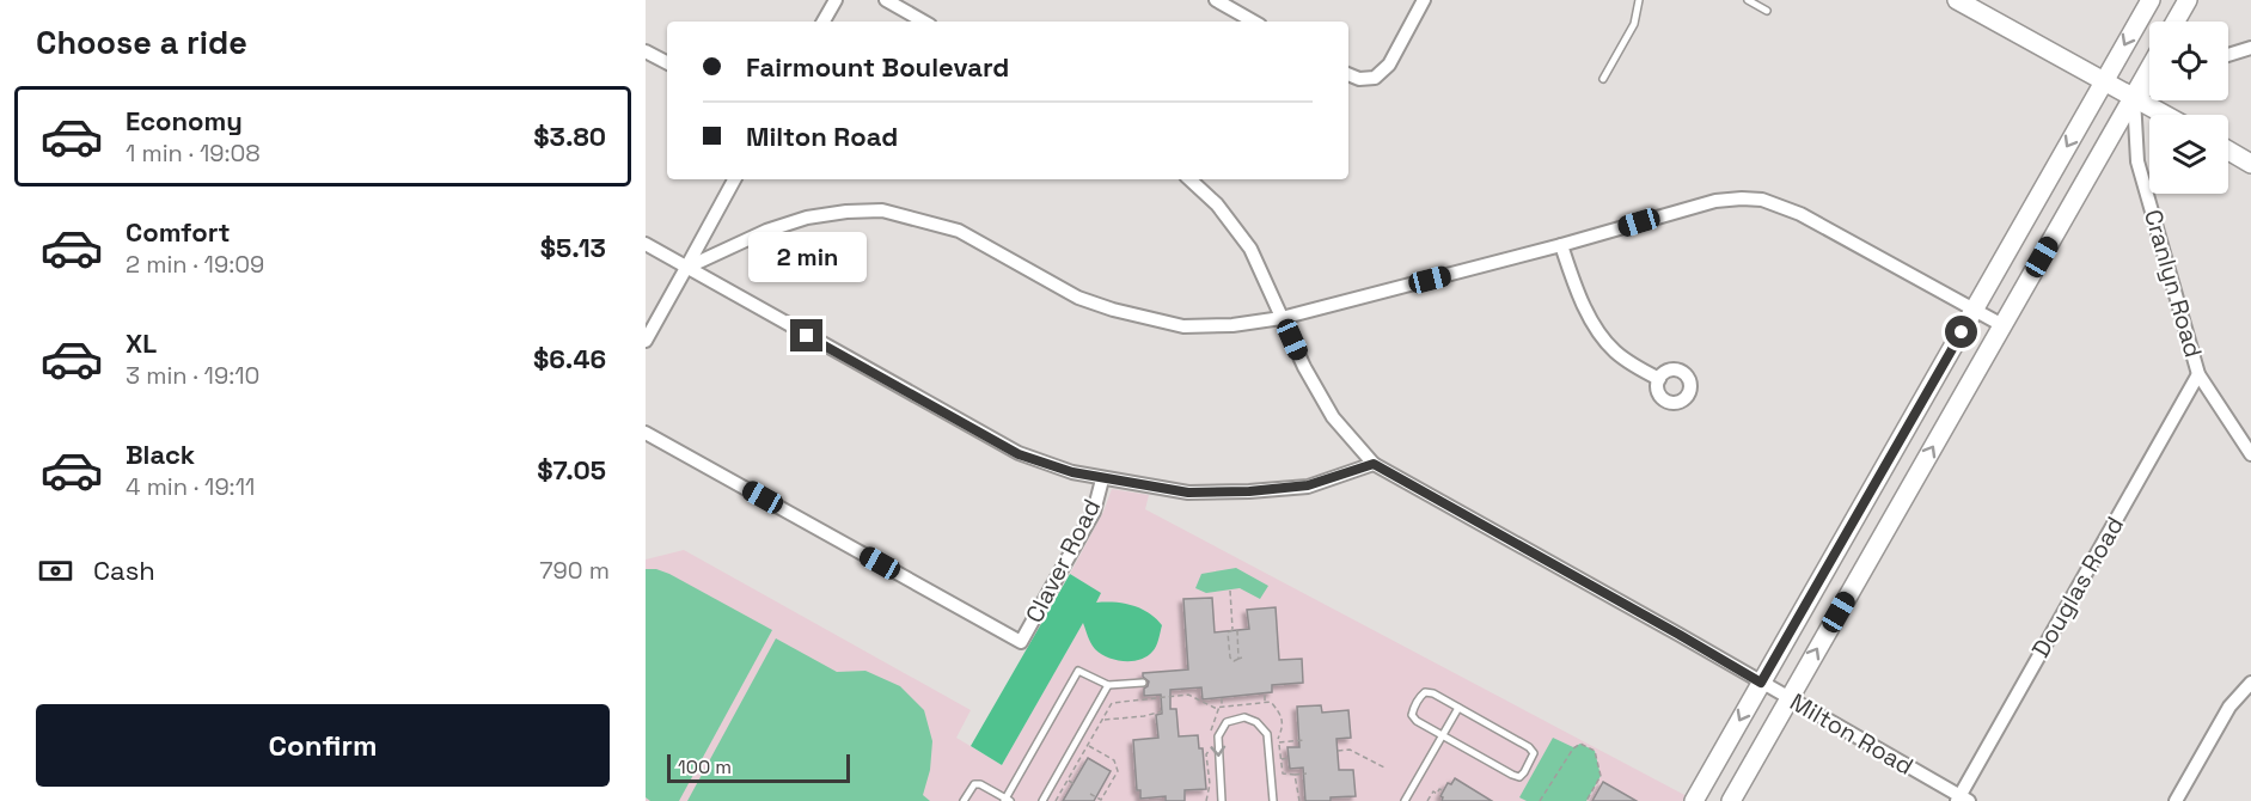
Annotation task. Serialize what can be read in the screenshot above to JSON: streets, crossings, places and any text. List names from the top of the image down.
{
  "streets": {
    "street": [
      "Cranlyn Road",
      "Claver Road",
      "Douglas Road",
      "Milton Road"
    ]
  },
  "crossings": [
    ["Cranlyn Road", "Douglas Road"],
    ["Douglas Road", "Milton Road"]
  ],
  "scale_bar": "100 m",
  "page": {
    "heading": "Choose a ride",
    "banner": ["Fairmount Boulevard", "Milton Road"],
    "list": [
      {
        "name": "Economy",
        "note": "1 min · 19:08",
        "value": "$3.80"
      },
      {
        "name": "Comfort",
        "note": "2 min · 19:09",
        "value": "$5.13"
      },
      {
        "name": "XL",
        "note": "3 min · 19:10",
        "value": "$6.46"
      },
      {
        "name": "Black",
        "note": "4 min · 19:11",
        "value": "$7.05"
      }
    ],
    "bubble": "2 min",
    "pay": ["Cash", "790 m"],
    "buttons": "Confirm",
    "scale": "100 m"
  }
}
